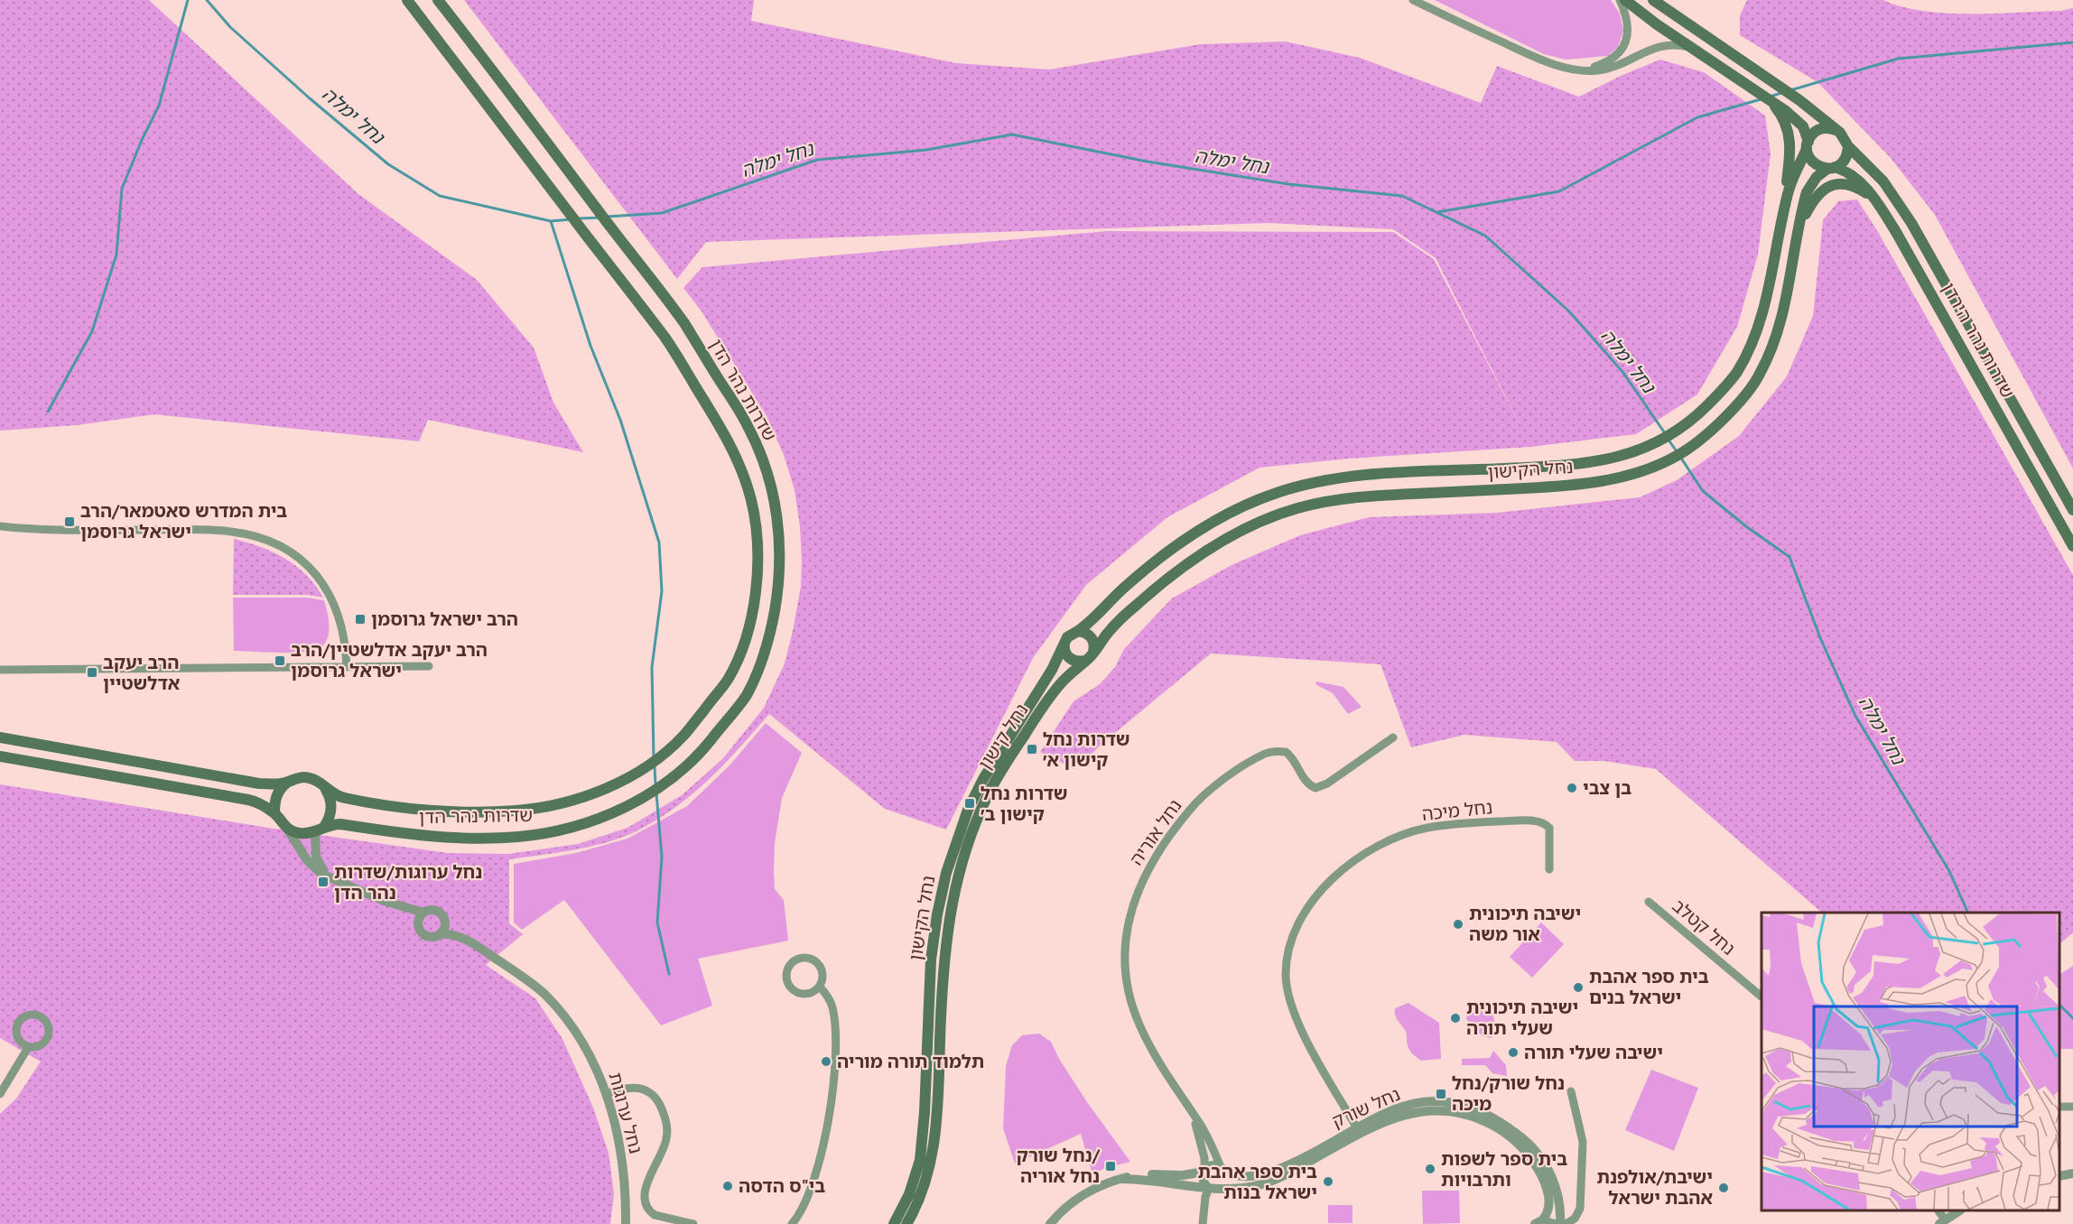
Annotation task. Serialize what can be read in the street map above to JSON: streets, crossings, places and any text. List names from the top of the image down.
{
  "streets": {
    "main road": [
      "שדרות נהר הירדן",
      "שדרות נהר הדן",
      "נחל הקישון",
      "נחל קישון"
    ],
    "street": [
      "נחל מיכה",
      "נחל אוריה",
      "נחל קטלב",
      "נחל שורק",
      "נחל ערוגות"
    ]
  },
  "crossings": [
    ["שדרות נהר הירדן", "נחל הקישון"],
    ["נחל הקישון", "נחל קישון"],
    ["נחל מיכה", "נחל שורק"],
    ["נחל אוריה", "נחל שורק"]
  ],
  "water": ["נחל ימלה"],
  "places": {
    "transit": [
      "בית המדרש סאטמאר/הרב ישראל גרוסמן",
      "הרב ישראל גרוסמן",
      "הרב יעקב אדלשטיין/הרב ישראל גרוסמן",
      "הרב יעקב אדלשטיין",
      "שדרות נחל קישון א׳",
      "שדרות נחל קישון ב׳",
      "נחל ערוגות/שדרות נהר הדן",
      "נחל שורק/נחל מיכה",
      "נחל שורק/ נחל אוריה"
    ],
    "other": [
      "בן צבי",
      "ישיבה תיכונית אור משה",
      "בית ספר אהבת ישראל בנים",
      "ישיבה תיכונית שעלי תורה",
      "ישיבה שעלי תורה",
      "תלמוד תורה מוריה",
      "בית ספר לשפות ותרבויות",
      "בית ספר אהבת ישראל בנות",
      "בי\"ס הדסה",
      "ישיבת/אולפנת אהבת ישראל"
    ]
  }
}
